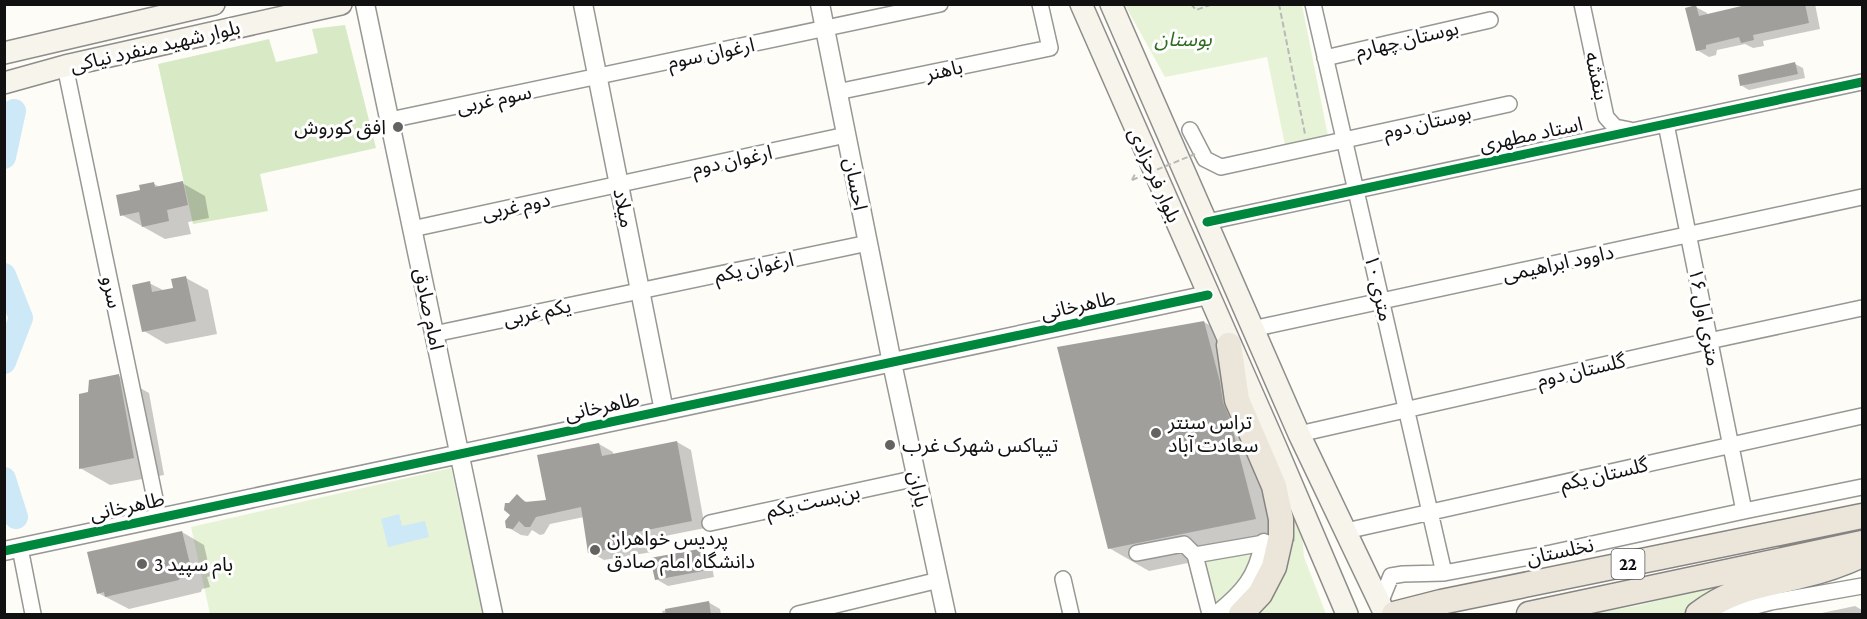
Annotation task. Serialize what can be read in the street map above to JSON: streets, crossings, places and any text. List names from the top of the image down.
{
  "streets": {
    "highway": ["22"],
    "main road": ["بلوار شهید منفرد نیاکی", "بلوار فرحزادی"],
    "street": [
      "بوستان چهارم",
      "ارغوان سوم",
      "باهنر",
      "بنفشه",
      "سوم غربی",
      "بوستان دوم",
      "استاد مطهری",
      "ارغوان دوم",
      "احسان",
      "دوم غربی",
      "میلاد",
      "داوود ابراهیمی",
      "ارغوان یکم",
      "۱۰ متری",
      "سرو",
      "طاهرخانی",
      "امام صادق",
      "یکم غربی",
      "۱۶ متری اول",
      "گلستان دوم",
      "گلستان یکم",
      "باران",
      "بن‌بست یکم",
      "نخلستان"
    ]
  },
  "crossings": [
    ["بوستان چهارم", "۱۰ متری"],
    ["بلوار شهید منفرد نیاکی", "سرو"],
    ["ارغوان سوم", "سوم غربی"],
    ["ارغوان سوم", "احسان"],
    ["ارغوان سوم", "میلاد"],
    ["باهنر", "احسان"],
    ["بنفشه", "استاد مطهری"],
    ["سوم غربی", "میلاد"],
    ["سوم غربی", "امام صادق"],
    ["بوستان دوم", "۱۰ متری"],
    ["استاد مطهری", "بلوار فرحزادی"],
    ["استاد مطهری", "۱۰ متری"],
    ["استاد مطهری", "۱۶ متری اول"],
    ["ارغوان دوم", "احسان"],
    ["ارغوان دوم", "دوم غربی"],
    ["ارغوان دوم", "میلاد"],
    ["بلوار فرحزادی", "داوود ابراهیمی"],
    ["بلوار فرحزادی", "طاهرخانی"],
    ["بلوار فرحزادی", "گلستان دوم"],
    ["بلوار فرحزادی", "گلستان یکم"],
    ["بلوار فرحزادی", "نخلستان"],
    ["بلوار فرحزادی", "22"],
    ["احسان", "ارغوان یکم"],
    ["احسان", "طاهرخانی"],
    ["احسان", "باران"],
    ["دوم غربی", "میلاد"],
    ["دوم غربی", "امام صادق"],
    ["میلاد", "ارغوان یکم"],
    ["میلاد", "طاهرخانی"],
    ["میلاد", "یکم غربی"],
    ["داوود ابراهیمی", "۱۰ متری"],
    ["داوود ابراهیمی", "۱۶ متری اول"],
    ["ارغوان یکم", "یکم غربی"],
    ["۱۰ متری", "گلستان دوم"],
    ["۱۰ متری", "گلستان یکم"],
    ["۱۰ متری", "نخلستان"],
    ["سرو", "طاهرخانی"],
    ["طاهرخانی", "امام صادق"],
    ["طاهرخانی", "باران"],
    ["امام صادق", "یکم غربی"],
    ["۱۶ متری اول", "گلستان دوم"],
    ["۱۶ متری اول", "گلستان یکم"],
    ["۱۶ متری اول", "نخلستان"],
    ["باران", "بن‌بست یکم"],
    ["نخلستان", "22"]
  ],
  "parks": ["بوستان"],
  "places": [
    "افق کوروش",
    "تراس سنتر سعادت آباد",
    "تیپاکس شهرک غرب",
    "پردیس خواهران دانشگاه امام صادق",
    "بام سپید 3"
  ]
}
